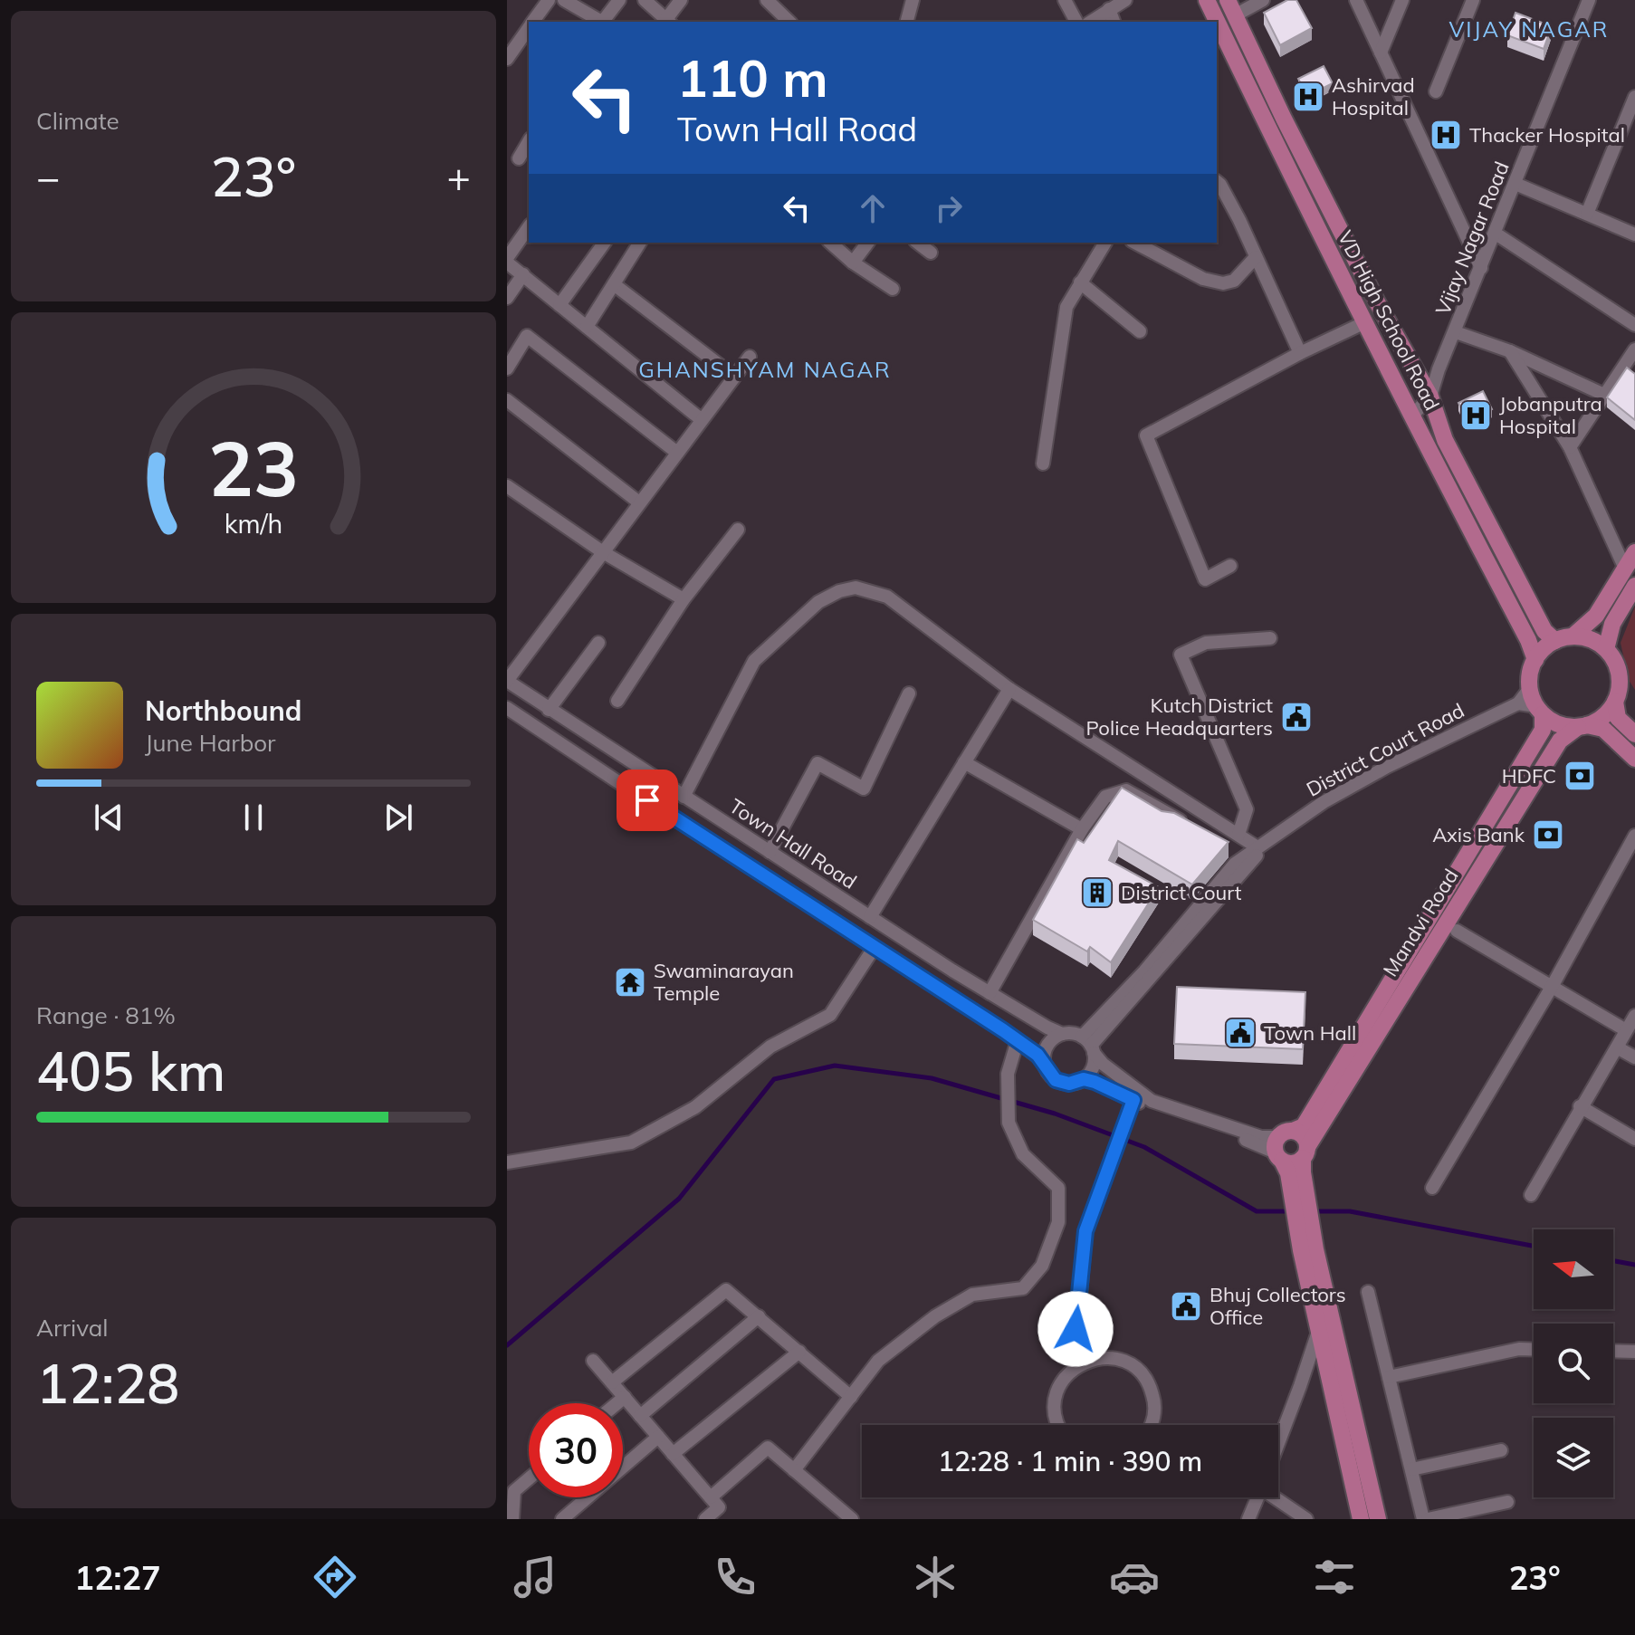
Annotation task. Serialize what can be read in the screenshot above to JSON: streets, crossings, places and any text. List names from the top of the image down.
{
  "streets": {
    "main road": ["VD High School Road", "Mandvi Road"],
    "street": ["Vijay Nagar Road", "District Court Road", "Town Hall Road"]
  },
  "crossings": [
    ["Vijay Nagar Road", "VD High School Road"],
    ["VD High School Road", "Mandvi Road"],
    ["District Court Road", "Town Hall Road"]
  ],
  "districts": ["VIJAY NAGAR", "GHANSHYAM NAGAR"],
  "places": {
    "hospital": ["Ashirvad Hospital", "Thacker Hospital", "Jobanputra Hospital"],
    "public building": ["Kutch District Police Headquarters", "Town Hall", "Bhuj Collectors Office"],
    "bank": ["HDFC", "Axis Bank"],
    "building": ["District Court"],
    "temple": ["Swaminarayan Temple"]
  },
  "north": "left",
  "page": {
    "tile": [
      "Climate",
      ["Range · 81%", "405 km"],
      ["Arrival", "12:28"]
    ],
    "turn": ["110 m", "Town Hall Road"],
    "heat": ["−", "23°", "+"],
    "song": ["Northbound", "June Harbor"],
    "limit": "30",
    "trip": "12:28 · 1 min · 390 m",
    "tabs": ["12:27", "23°"],
    "gauge": ["23", "km/h"]
  }
}
